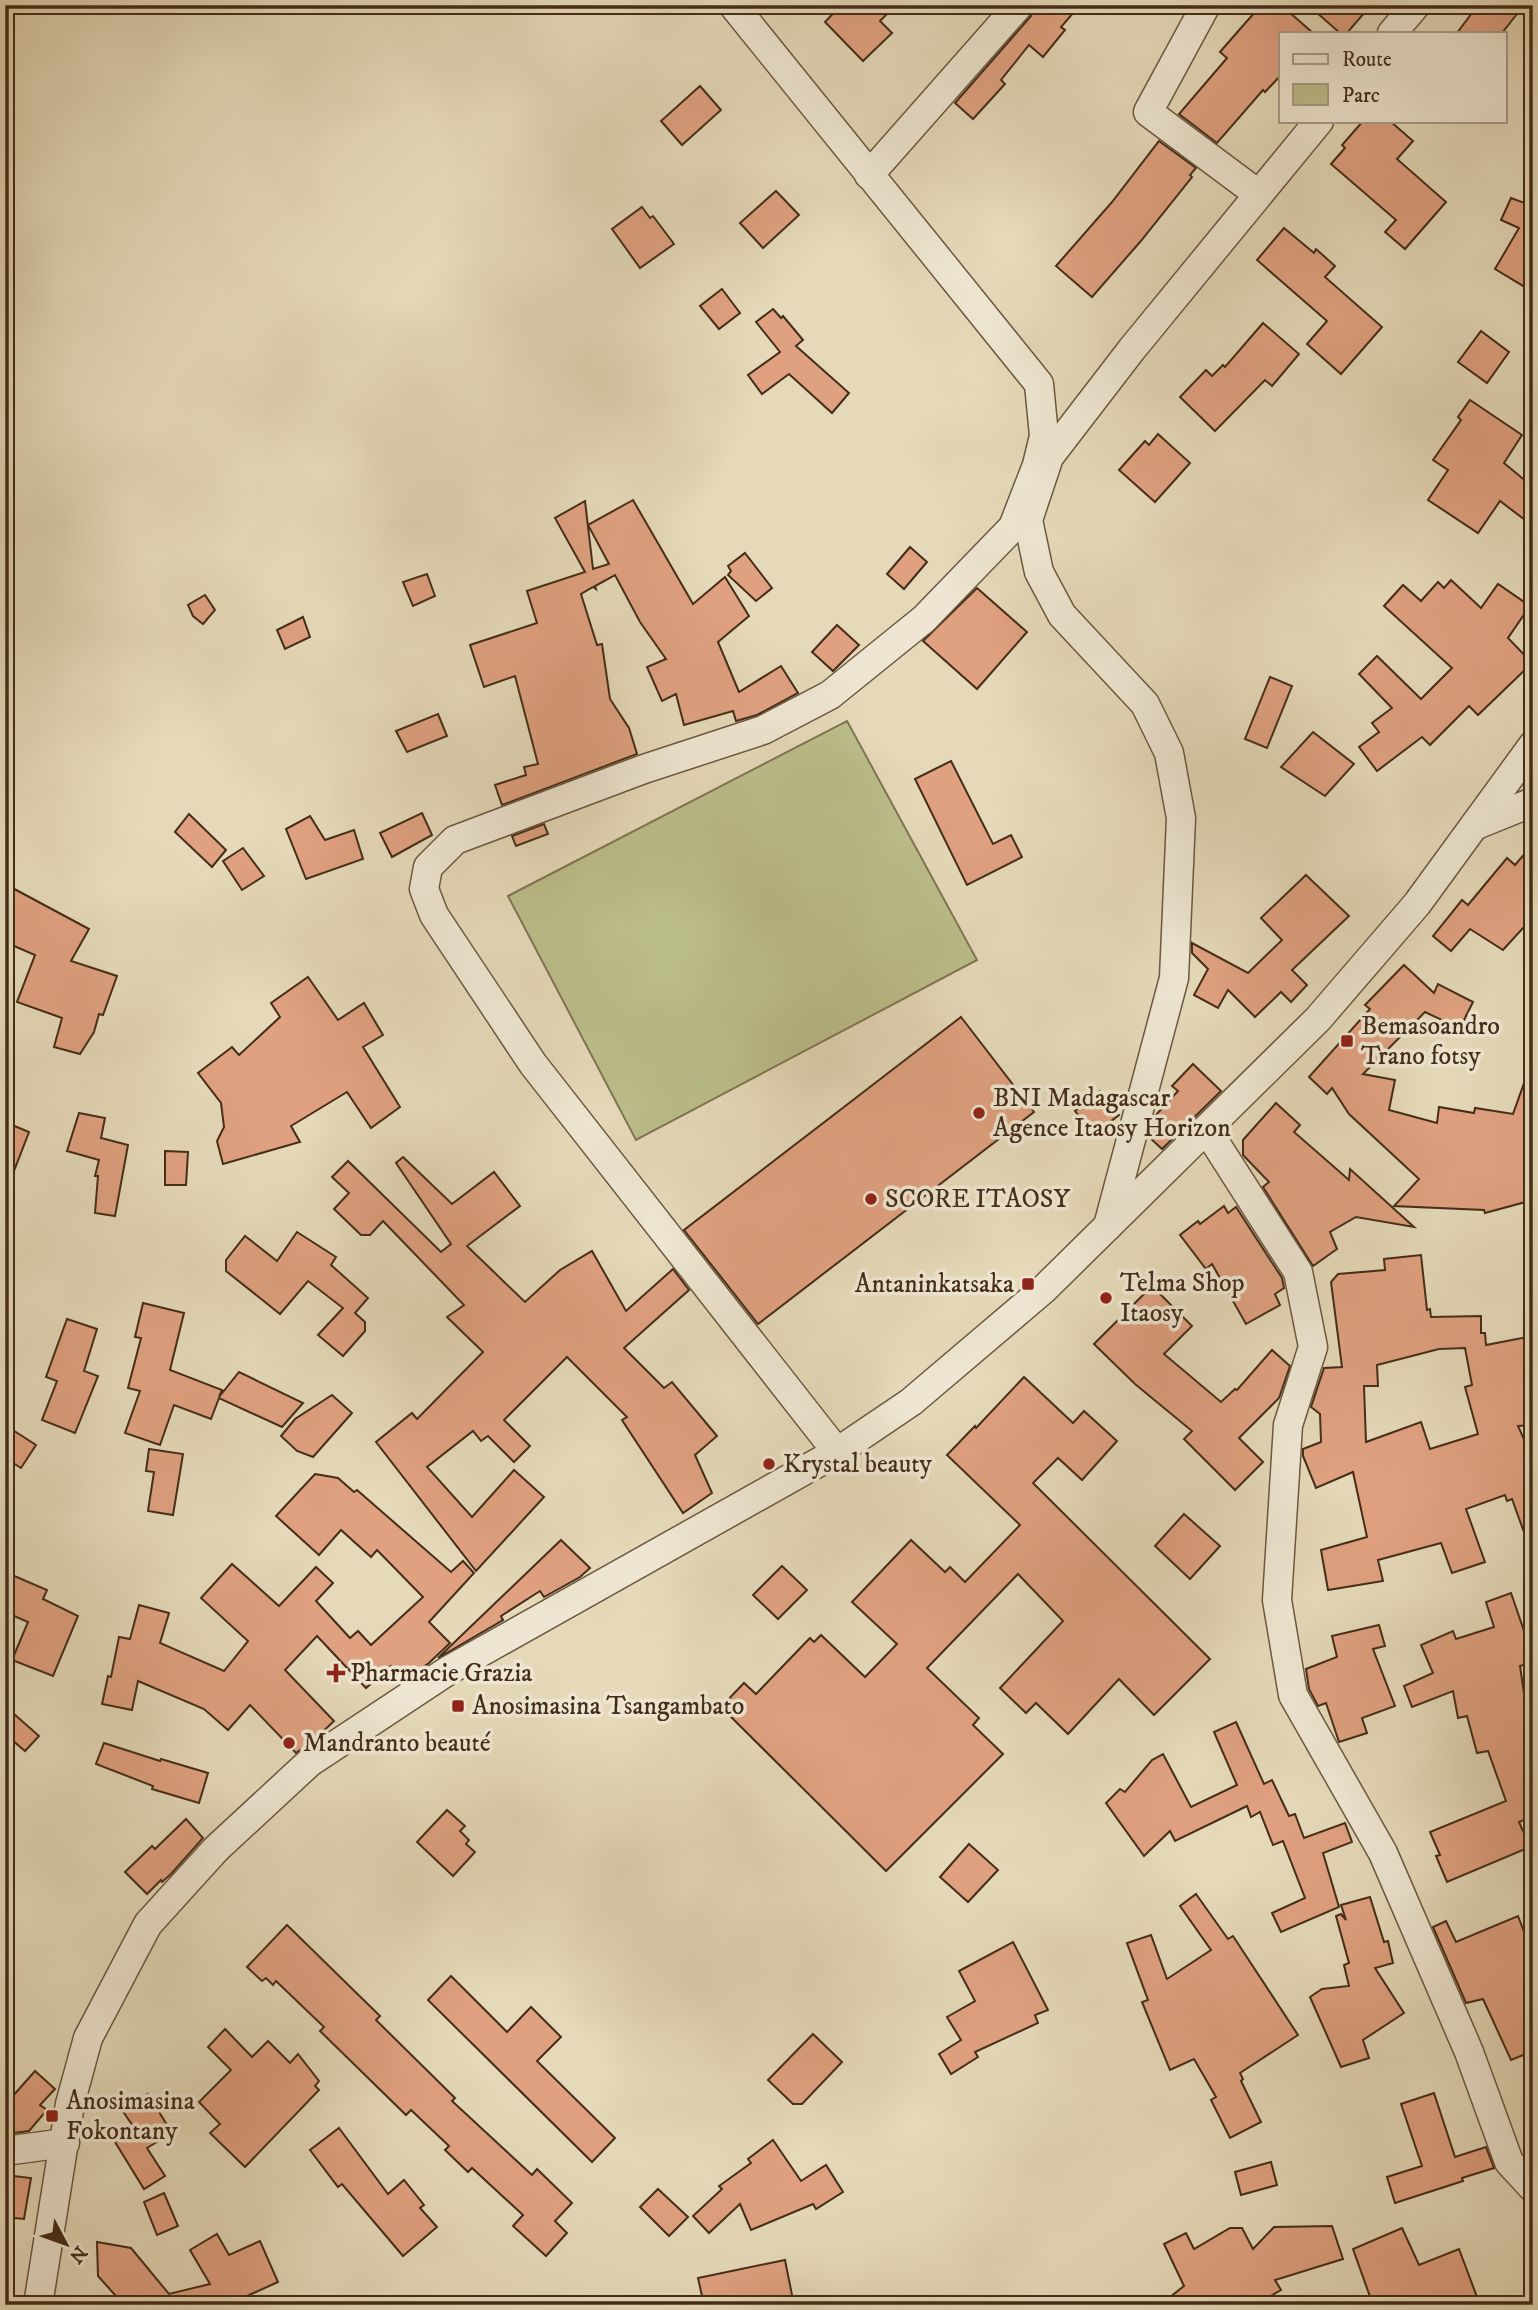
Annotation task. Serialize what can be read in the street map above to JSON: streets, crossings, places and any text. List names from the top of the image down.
{
  "places": {
    "transit": [
      "Bemasoandro Trano fotsy",
      "Antaninkatsaka",
      "Anosimasina Tsangambato",
      "Anosimasina Fokontany"
    ],
    "other": [
      "BNI Madagascar Agence Itaosy Horizon",
      "SCORE ITAOSY",
      "Telma Shop Itaosy",
      "Krystal beauty",
      "Mandranto beauté"
    ],
    "health": ["Pharmacie Grazia"]
  },
  "legend": ["Route", "Parc"],
  "north": "bottom right"
}
